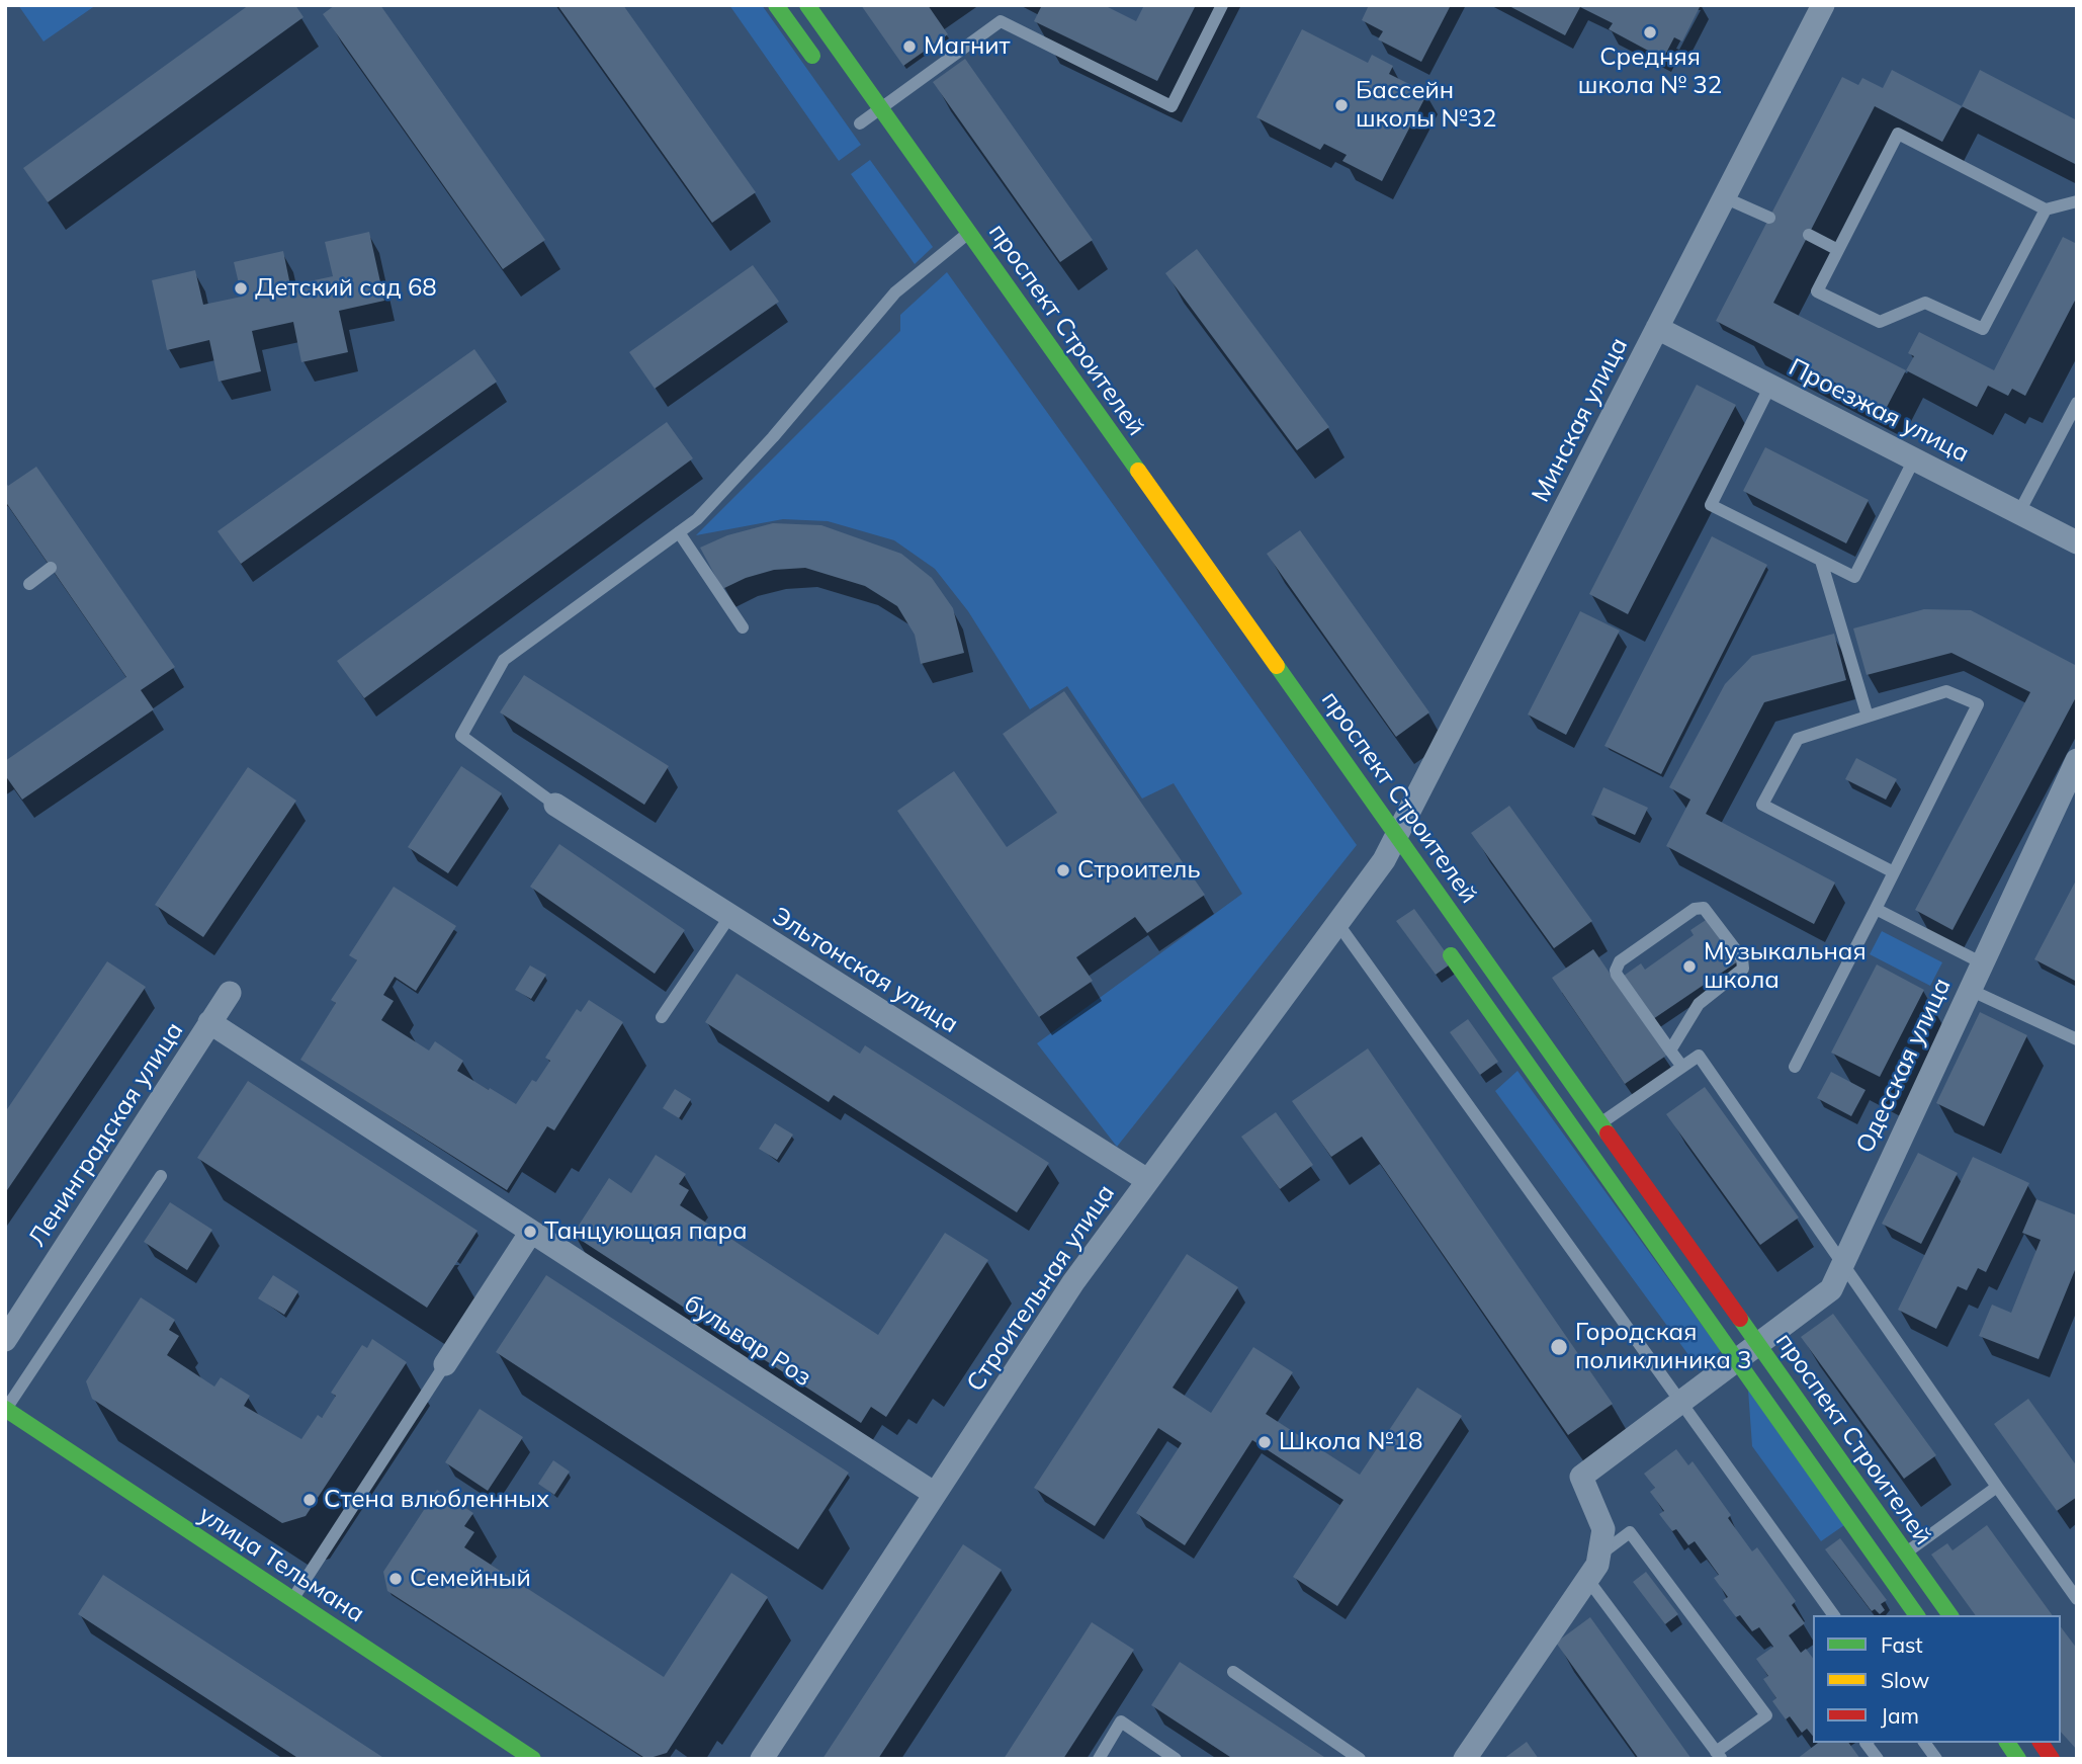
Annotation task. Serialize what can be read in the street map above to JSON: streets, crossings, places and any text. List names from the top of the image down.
{
  "streets": {
    "main road": ["проспект Строителей", "улица Тельмана"],
    "street": [
      "Проезжая улица",
      "Минская улица",
      "Эльтонская улица",
      "Одесская улица",
      "Ленинградская улица",
      "Строительная улица",
      "бульвар Роз"
    ]
  },
  "crossings": [
    ["проспект Строителей", "Минская улица"],
    ["проспект Строителей", "Одесская улица"],
    ["Проезжая улица", "Минская улица"],
    ["Минская улица", "Строительная улица"],
    ["Эльтонская улица", "Строительная улица"],
    ["Ленинградская улица", "бульвар Роз"],
    ["Строительная улица", "бульвар Роз"]
  ],
  "places": [
    "Средняя школа № 32",
    "Магнит",
    "Бассейн школы №32",
    "Детский сад 68",
    "Строитель",
    "Музыкальная школа",
    "Танцующая пара",
    "Городская поликлиника 3",
    "Школа №18",
    "Стена влюбленных",
    "Семейный"
  ],
  "legend": ["Fast", "Slow", "Jam"]
}
